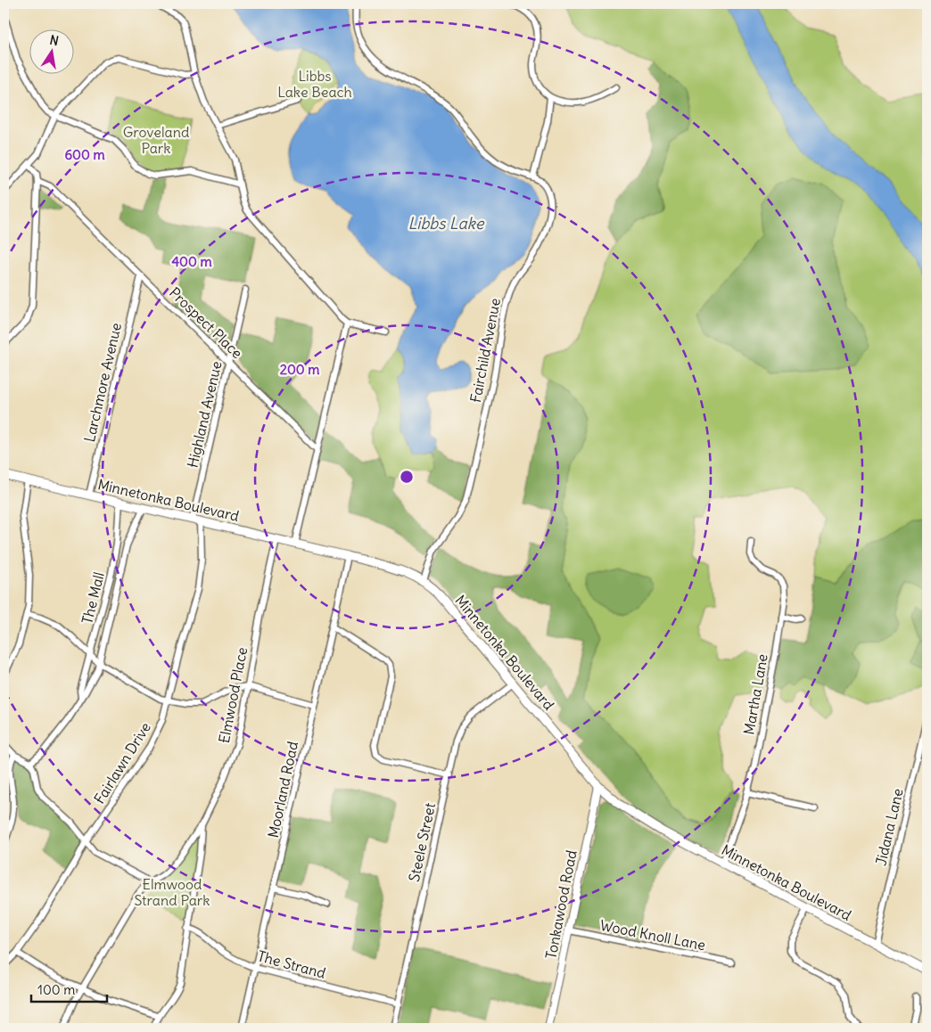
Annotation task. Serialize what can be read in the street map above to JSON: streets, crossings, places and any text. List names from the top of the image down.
{
  "streets": {
    "main road": ["Minnetonka Boulevard"],
    "street": [
      "Prospect Place",
      "Fairchild Avenue",
      "Larchmore Avenue",
      "Highland Avenue",
      "The Mall",
      "Martha Lane",
      "Elmwood Place",
      "Fairlawn Drive",
      "Moorland Road",
      "Jidana Lane",
      "Steele Street",
      "Tonkawood Road",
      "Wood Knoll Lane",
      "The Strand"
    ]
  },
  "crossings": [
    ["Prospect Place", "Larchmore Avenue"],
    ["Prospect Place", "Highland Avenue"],
    ["Fairchild Avenue", "Minnetonka Boulevard"],
    ["Larchmore Avenue", "Minnetonka Boulevard"],
    ["Highland Avenue", "Minnetonka Boulevard"],
    ["Highland Avenue", "Fairlawn Drive"],
    ["Minnetonka Boulevard", "The Mall"],
    ["Minnetonka Boulevard", "Martha Lane"],
    ["Minnetonka Boulevard", "Elmwood Place"],
    ["Minnetonka Boulevard", "Fairlawn Drive"],
    ["Minnetonka Boulevard", "Moorland Road"],
    ["Minnetonka Boulevard", "Jidana Lane"],
    ["Minnetonka Boulevard", "Steele Street"],
    ["Minnetonka Boulevard", "Tonkawood Road"],
    ["Elmwood Place", "The Strand"],
    ["Moorland Road", "The Strand"],
    ["Steele Street", "The Strand"],
    ["Tonkawood Road", "Wood Knoll Lane"]
  ],
  "water": ["Libbs Lake"],
  "parks": ["Libbs Lake Beach", "Groveland Park", "Elmwood Strand Park"],
  "scale_bar": "100 m",
  "north": "top",
  "rings": ["600 m", "400 m", "200 m"]
}
